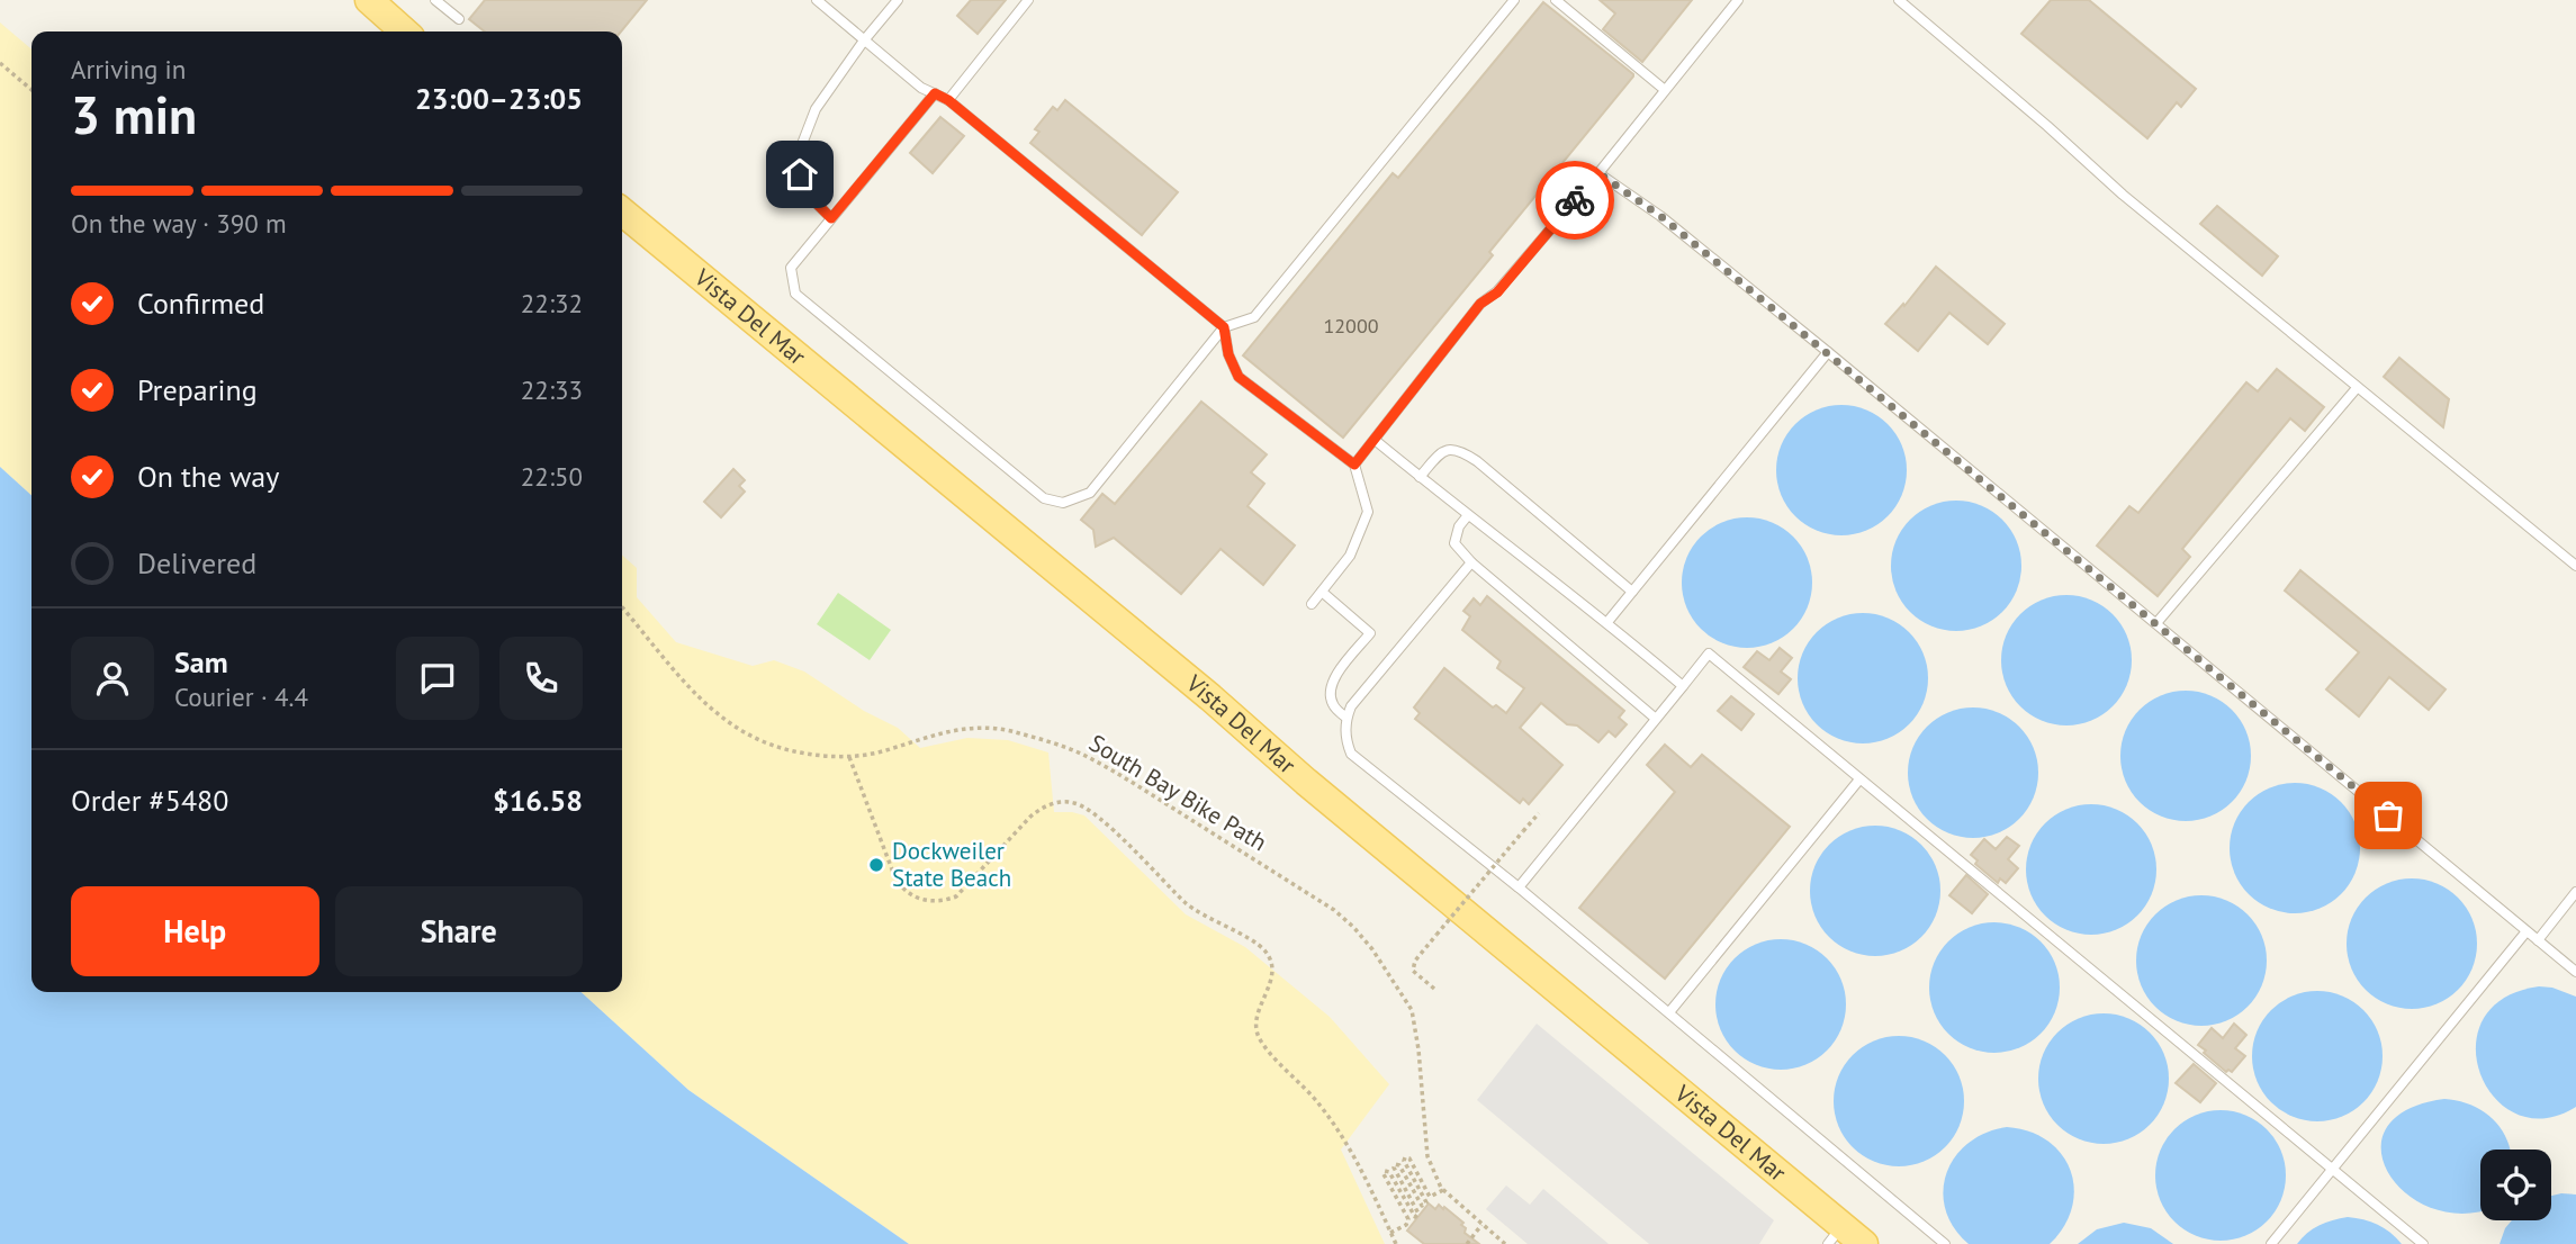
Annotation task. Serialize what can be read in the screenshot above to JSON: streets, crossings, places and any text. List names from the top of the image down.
{
  "streets": {
    "main road": ["Vista Del Mar"],
    "path": ["South Bay Bike Path"]
  },
  "places": ["Dockweiler State Beach"],
  "house_numbers": ["12000"],
  "page": {
    "heading": ["3 min", "Arriving in", "23:00–23:05"],
    "panel": [
      "Sam",
      "Courier · 4.4",
      "Order #5480",
      "$16.58"
    ],
    "bar": "On the way · 390 m",
    "list": [
      ["Confirmed", "22:32"],
      ["Preparing", "22:33"],
      ["On the way", "22:50"],
      "Delivered"
    ],
    "buttons": ["Help", "Share"]
  }
}
